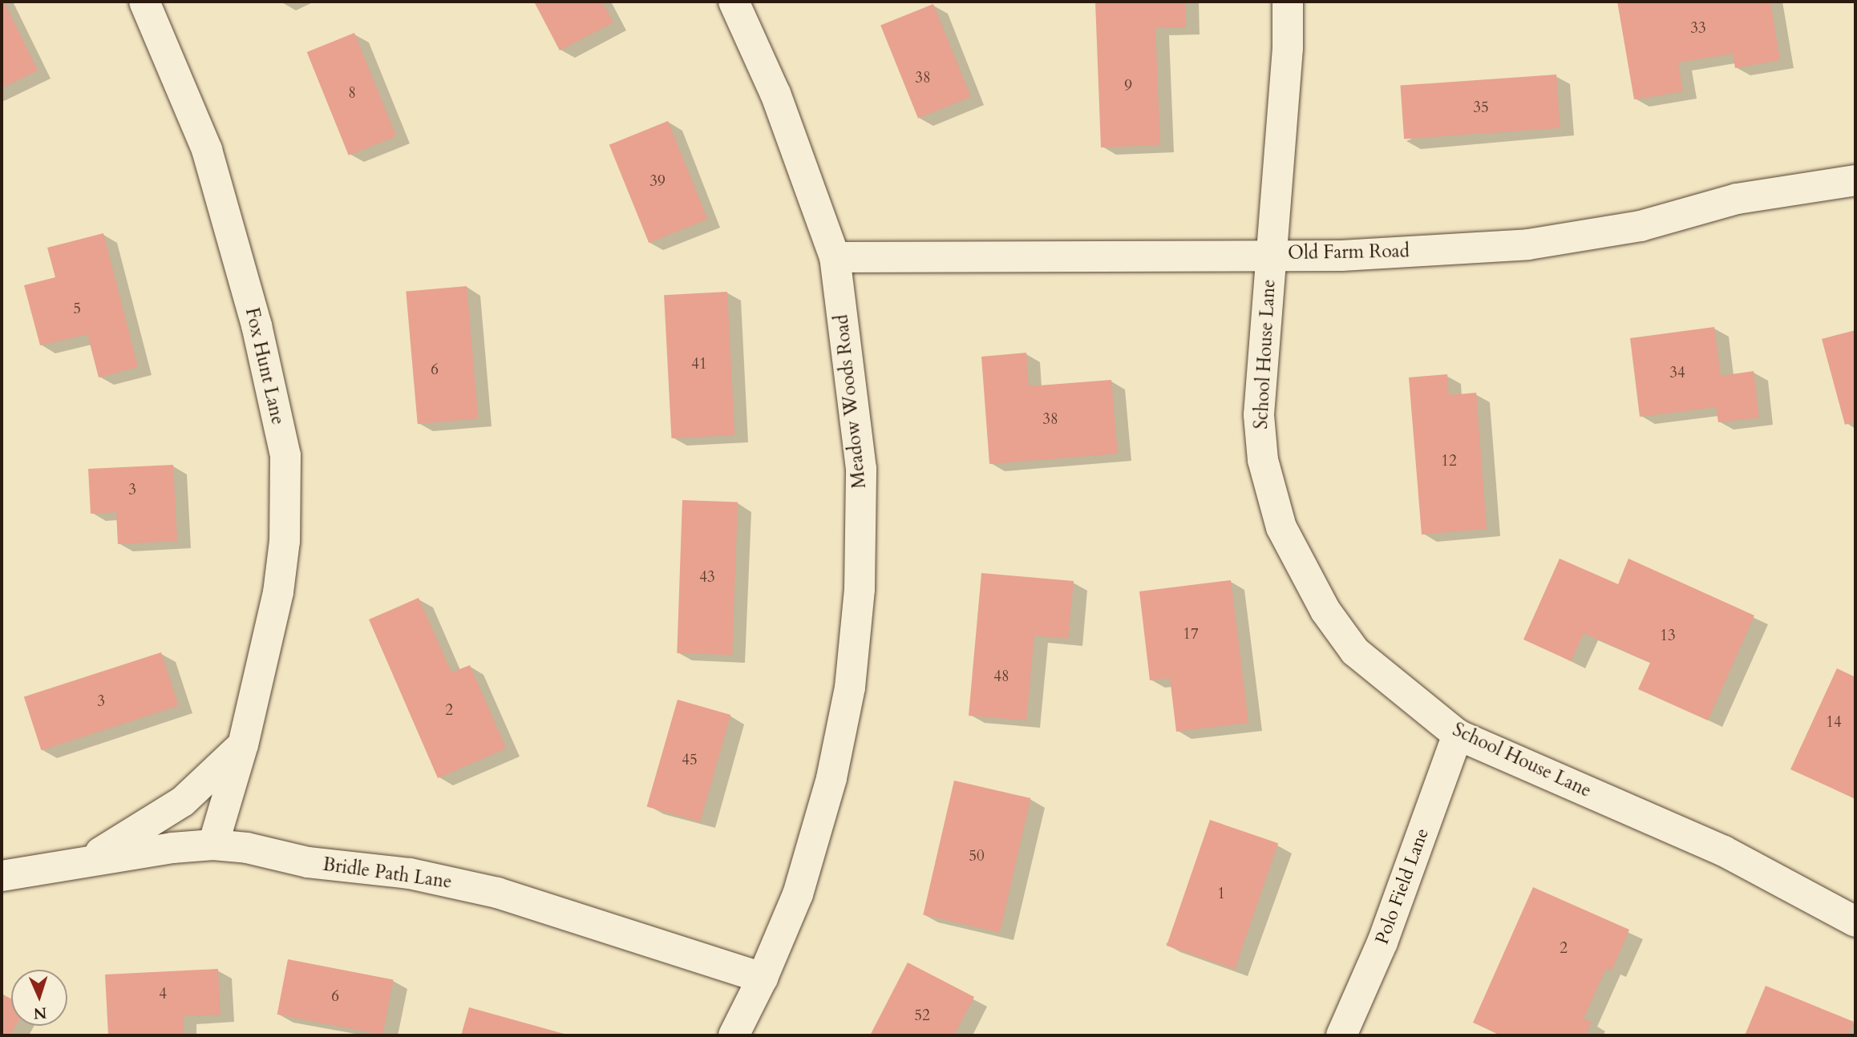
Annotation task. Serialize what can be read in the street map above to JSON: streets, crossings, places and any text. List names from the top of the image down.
{
  "streets": {
    "street": [
      "Old Farm Road",
      "School House Lane",
      "Fox Hunt Lane",
      "Meadow Woods Road",
      "Bridle Path Lane",
      "Polo Field Lane"
    ]
  },
  "crossings": [
    ["Old Farm Road", "School House Lane"],
    ["Old Farm Road", "Meadow Woods Road"],
    ["School House Lane", "Polo Field Lane"],
    ["Fox Hunt Lane", "Bridle Path Lane"],
    ["Meadow Woods Road", "Bridle Path Lane"]
  ],
  "house_numbers": [
    "33",
    "38",
    "9",
    "8",
    "35",
    "39",
    "5",
    "41",
    "6",
    "34",
    "38",
    "12",
    "3",
    "43",
    "17",
    "13",
    "48",
    "3",
    "2",
    "14",
    "45",
    "50",
    "1",
    "2",
    "4",
    "6",
    "52"
  ],
  "north": "bottom"
}
